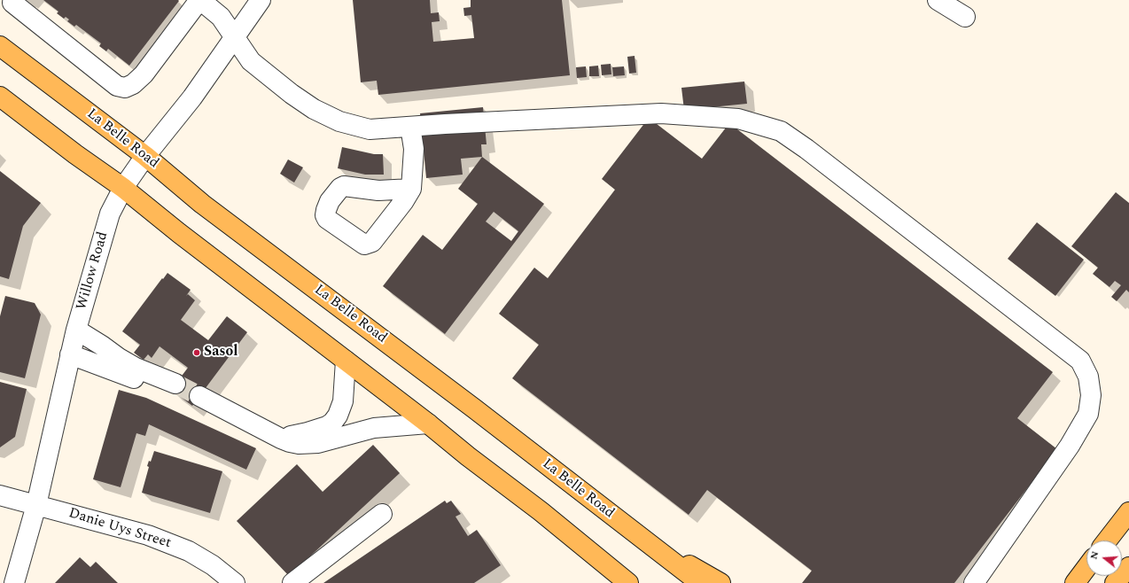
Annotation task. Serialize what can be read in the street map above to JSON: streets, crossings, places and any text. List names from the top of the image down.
{
  "streets": {
    "main road": ["La Belle Road"],
    "street": ["Willow Road", "Danie Uys Street"]
  },
  "crossings": [
    ["La Belle Road", "Willow Road"],
    ["Willow Road", "Danie Uys Street"]
  ],
  "places": ["Sasol"],
  "north": "left"
}
